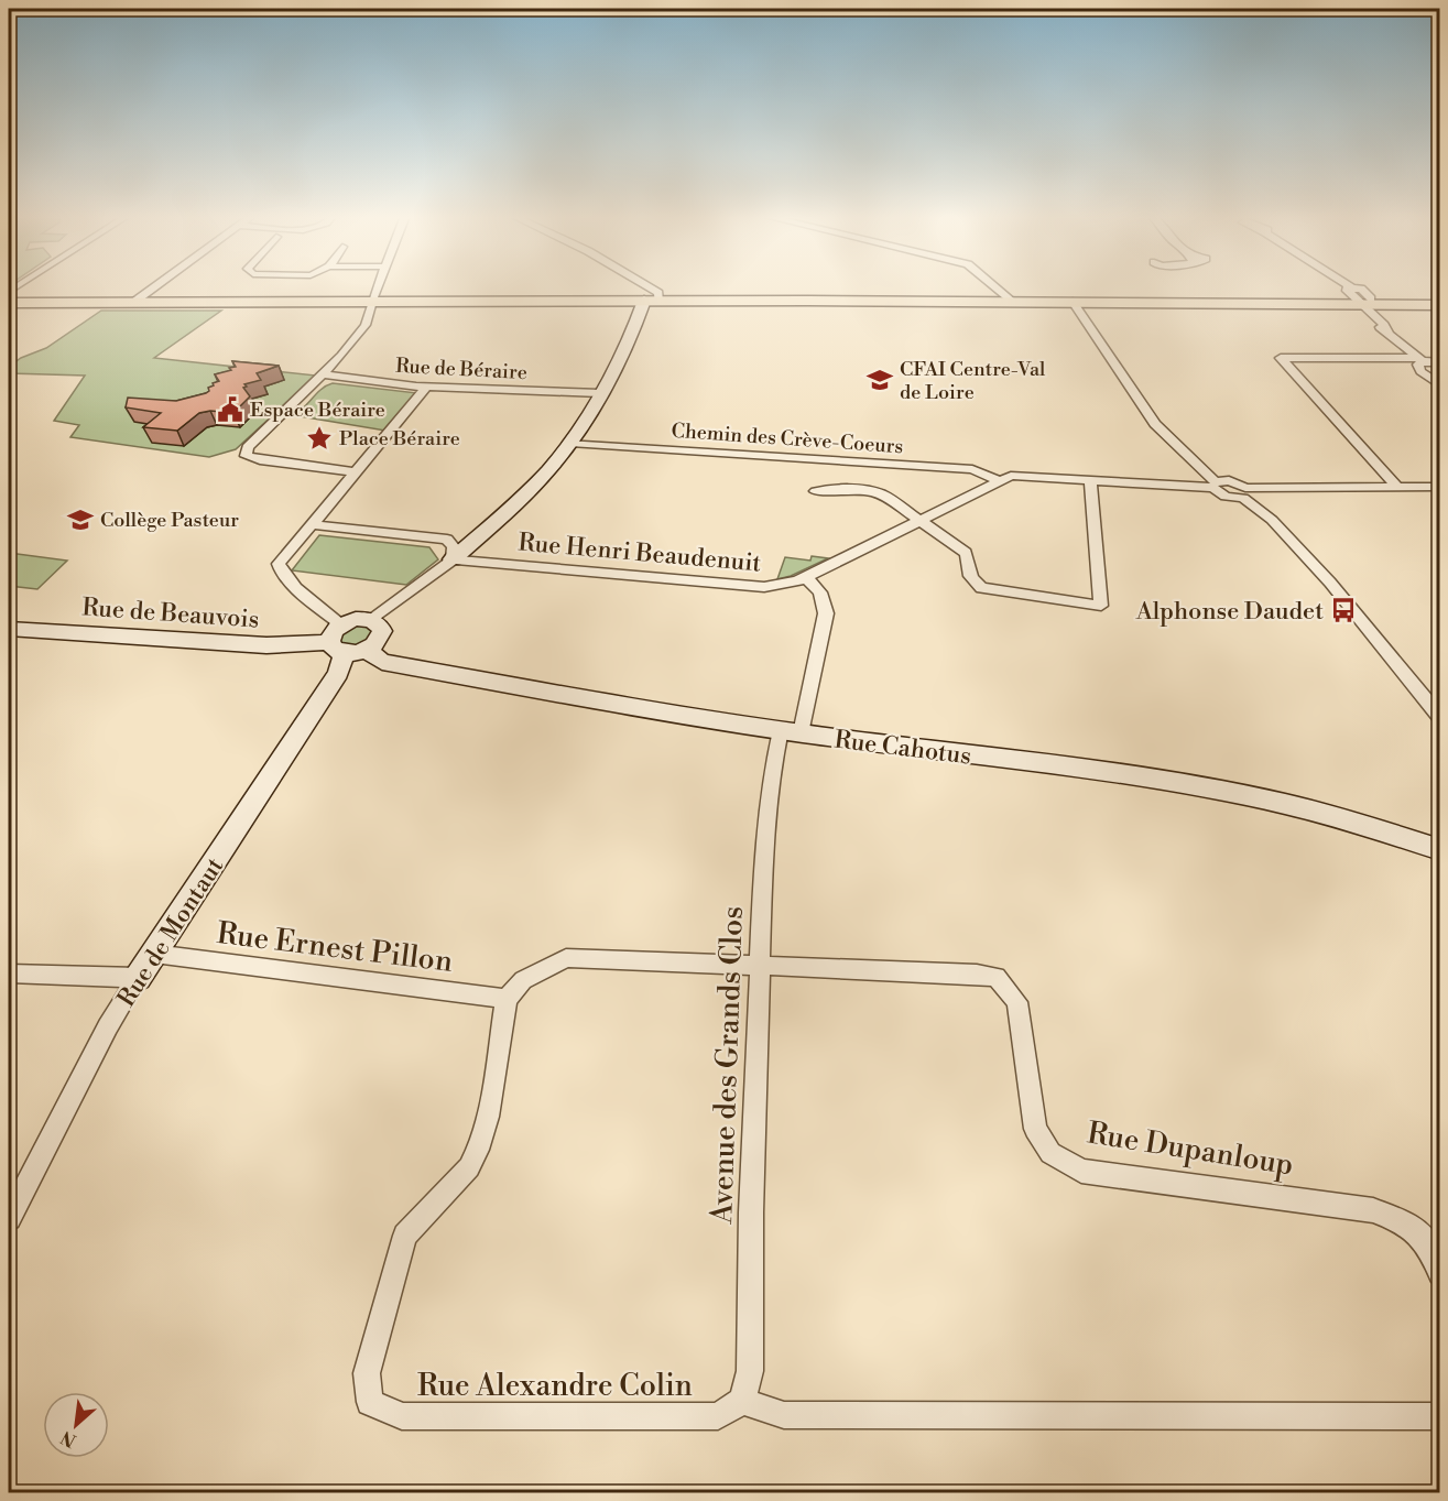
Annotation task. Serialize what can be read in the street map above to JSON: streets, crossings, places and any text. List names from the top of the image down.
{
  "streets": {
    "street": [
      "Rue de Béraire",
      "Chemin des Crève-Coeurs",
      "Rue Henri Beaudenuit",
      "Rue de Beauvois",
      "Rue Cahotus",
      "Rue de Montaut",
      "Rue Ernest Pillon",
      "Avenue des Grands Clos",
      "Rue Dupanloup",
      "Rue Alexandre Colin"
    ]
  },
  "crossings": [
    ["Chemin des Crève-Coeurs", "Rue Henri Beaudenuit"],
    ["Rue Henri Beaudenuit", "Avenue des Grands Clos"],
    ["Rue de Beauvois", "Rue Cahotus"],
    ["Rue de Beauvois", "Rue de Montaut"],
    ["Rue Cahotus", "Rue de Montaut"],
    ["Rue Cahotus", "Avenue des Grands Clos"],
    ["Rue de Montaut", "Rue Ernest Pillon"],
    ["Rue Ernest Pillon", "Rue Dupanloup"],
    ["Rue Ernest Pillon", "Rue Alexandre Colin"],
    ["Avenue des Grands Clos", "Rue Dupanloup"],
    ["Avenue des Grands Clos", "Rue Alexandre Colin"],
    ["Rue Dupanloup", "Rue Alexandre Colin"]
  ],
  "places": {
    "school or university": ["CFAI Centre-Val de Loire", "Collège Pasteur"],
    "public building": ["Espace Béraire"],
    "place": ["Place Béraire"],
    "bus stop": ["Alphonse Daudet"]
  },
  "north": "bottom left"
}
